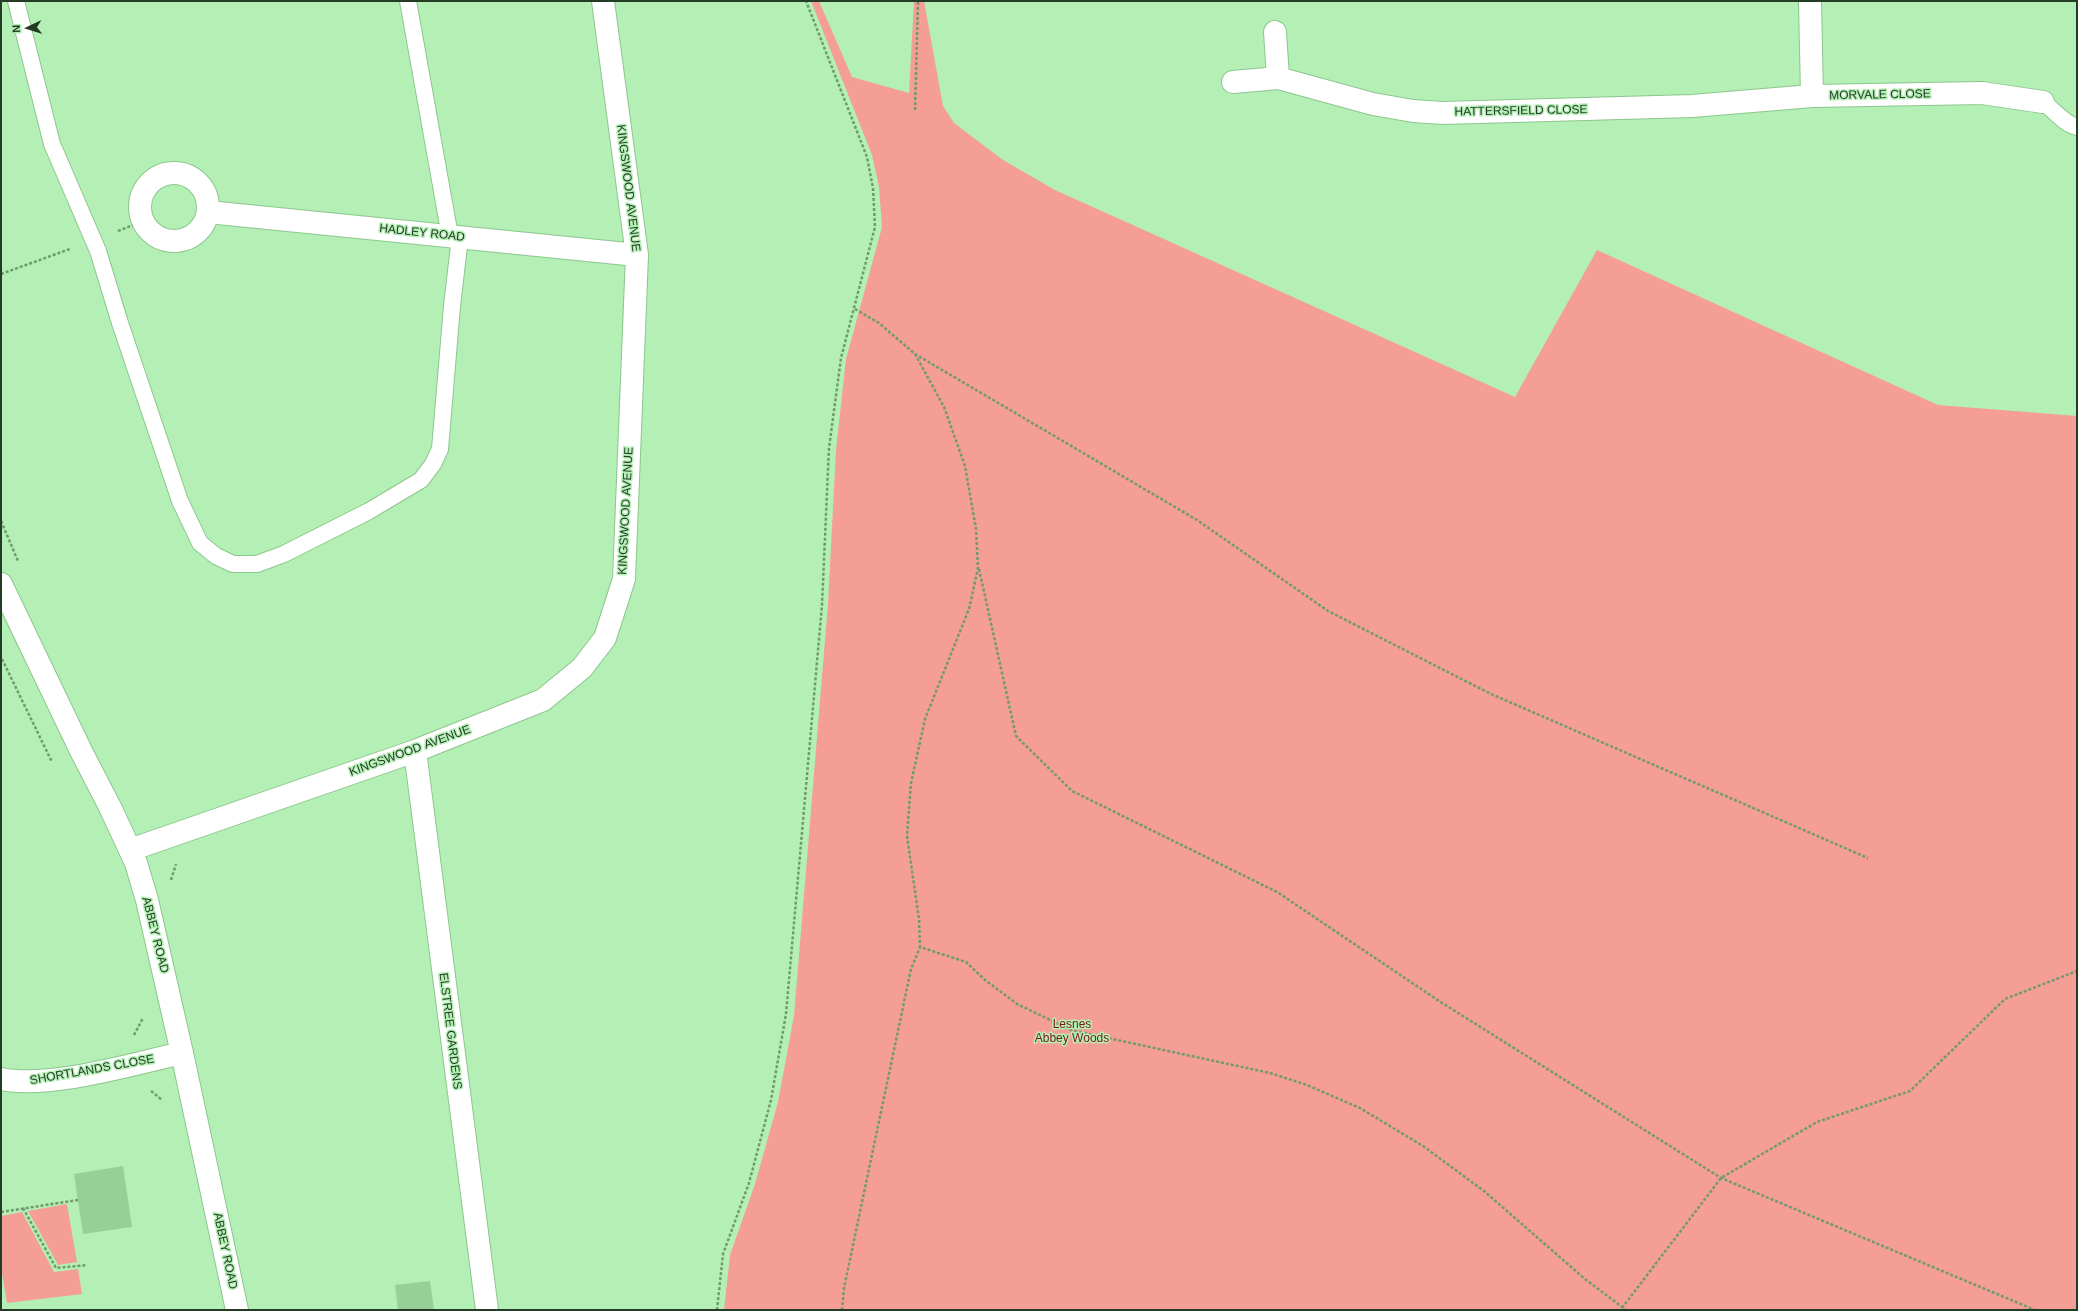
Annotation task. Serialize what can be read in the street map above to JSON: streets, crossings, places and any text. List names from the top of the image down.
{
  "streets": {
    "street": [
      "MORVALE CLOSE",
      "HATTERSFIELD CLOSE",
      "KINGSWOOD AVENUE",
      "HADLEY ROAD",
      "ABBEY ROAD",
      "ELSTREE GARDENS",
      "SHORTLANDS CLOSE"
    ]
  },
  "crossings": [
    ["MORVALE CLOSE", "HATTERSFIELD CLOSE"],
    ["KINGSWOOD AVENUE", "HADLEY ROAD"],
    ["KINGSWOOD AVENUE", "ABBEY ROAD"],
    ["KINGSWOOD AVENUE", "ELSTREE GARDENS"],
    ["ABBEY ROAD", "SHORTLANDS CLOSE"]
  ],
  "parks": ["Lesnes Abbey Woods"],
  "north": "left"
}
